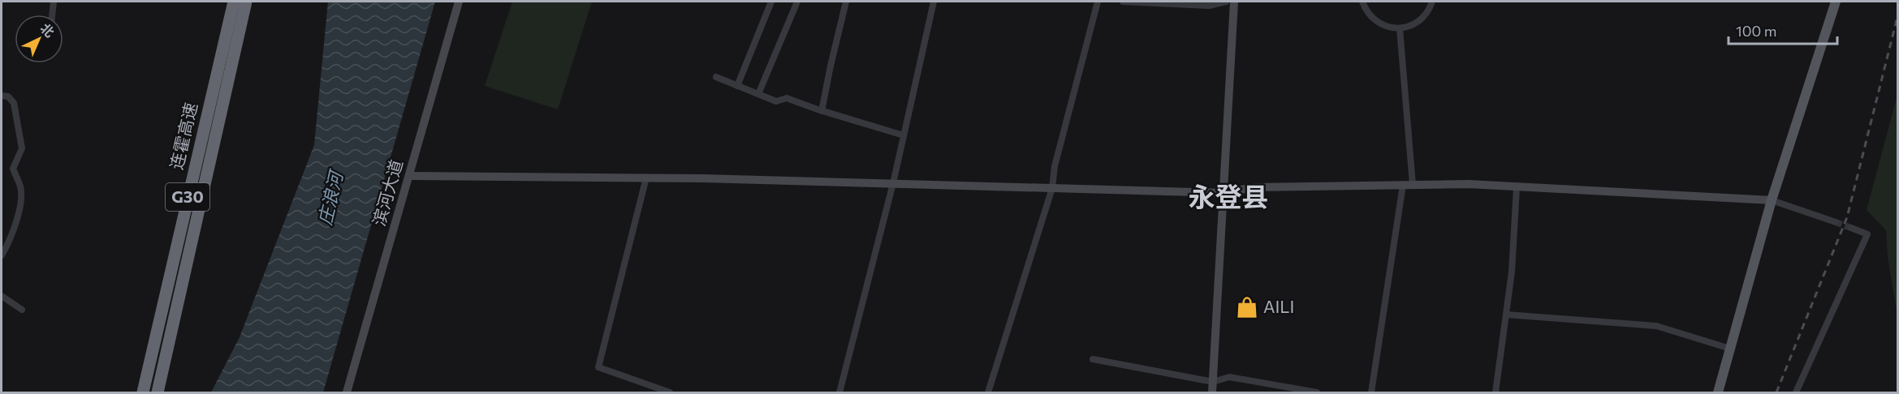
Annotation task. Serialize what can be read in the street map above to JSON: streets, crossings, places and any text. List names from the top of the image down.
{
  "streets": {
    "highway": ["连霍高速", "G30"],
    "street": ["滨河大道"]
  },
  "districts": ["永登县"],
  "water": ["庄浪河"],
  "places": {
    "shop": ["AILI"]
  },
  "scale_bar": "100 m",
  "north": "top right"
}
